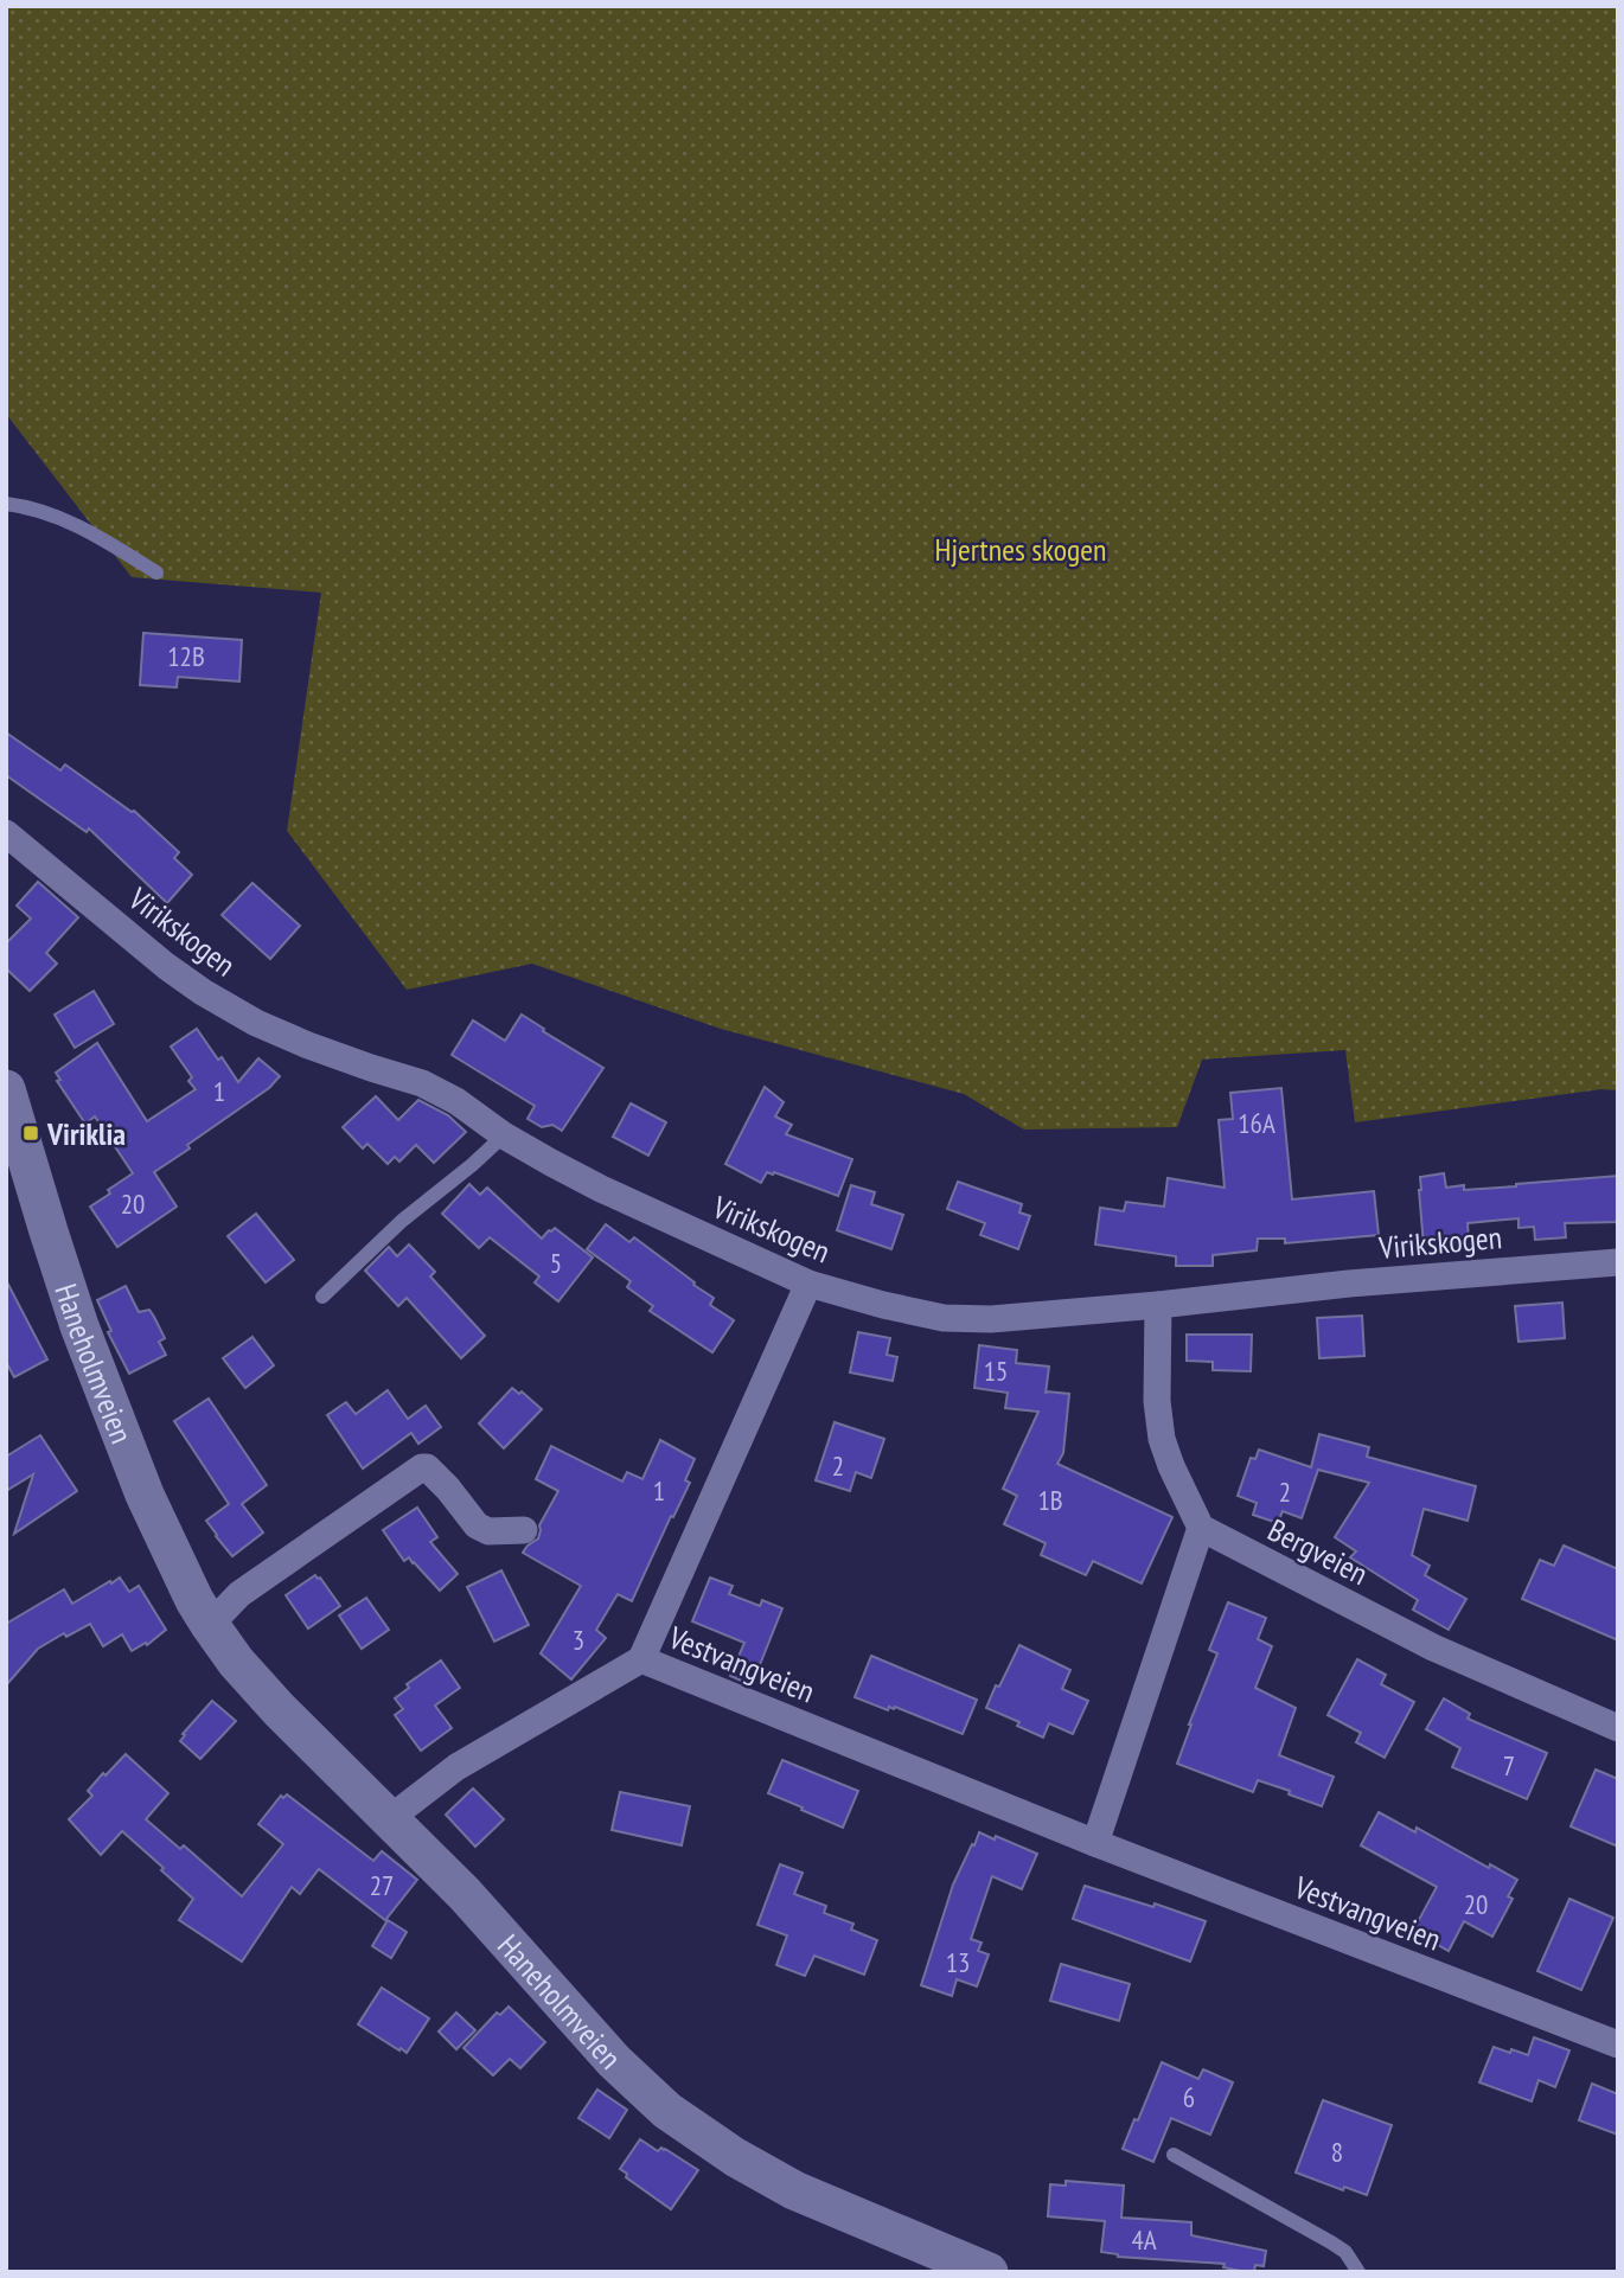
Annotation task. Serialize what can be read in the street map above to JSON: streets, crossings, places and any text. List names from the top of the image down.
{
  "streets": {
    "main road": ["Haneholmveien"],
    "street": ["Virikskogen", "Bergveien", "Vestvangveien"]
  },
  "crossings": [
    ["Virikskogen", "Vestvangveien"],
    ["Haneholmveien", "Vestvangveien"]
  ],
  "parks": ["Hjertnes skogen"],
  "places": {
    "transit": ["Viriklia"]
  },
  "house_numbers": [
    "12B",
    "1",
    "16A",
    "20",
    "5",
    "15",
    "2",
    "1",
    "2",
    "1B",
    "3",
    "7",
    "27",
    "20",
    "13",
    "6",
    "8",
    "4A"
  ]
}
